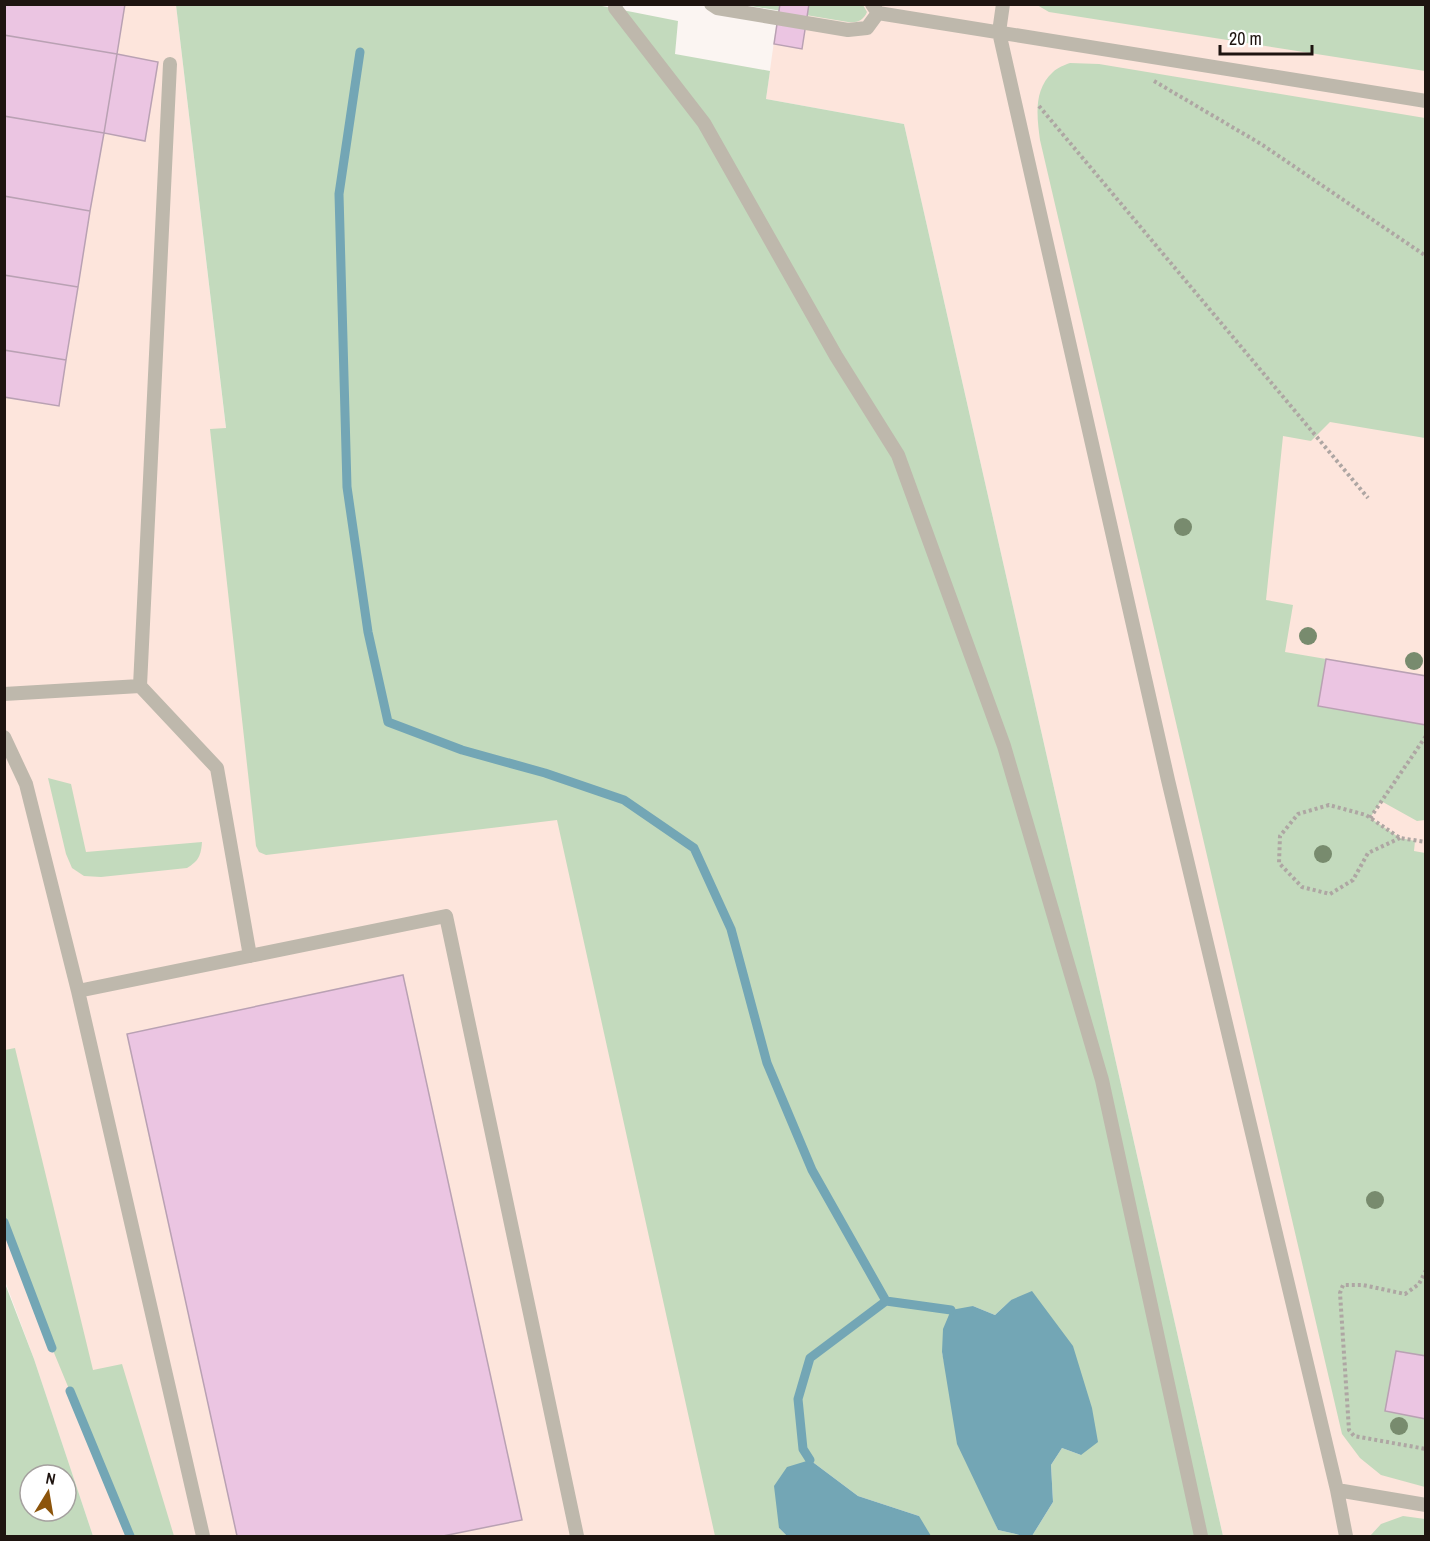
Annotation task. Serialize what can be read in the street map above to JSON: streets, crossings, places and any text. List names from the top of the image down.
{
  "scale_bar": "20 m",
  "north": "top"
}
